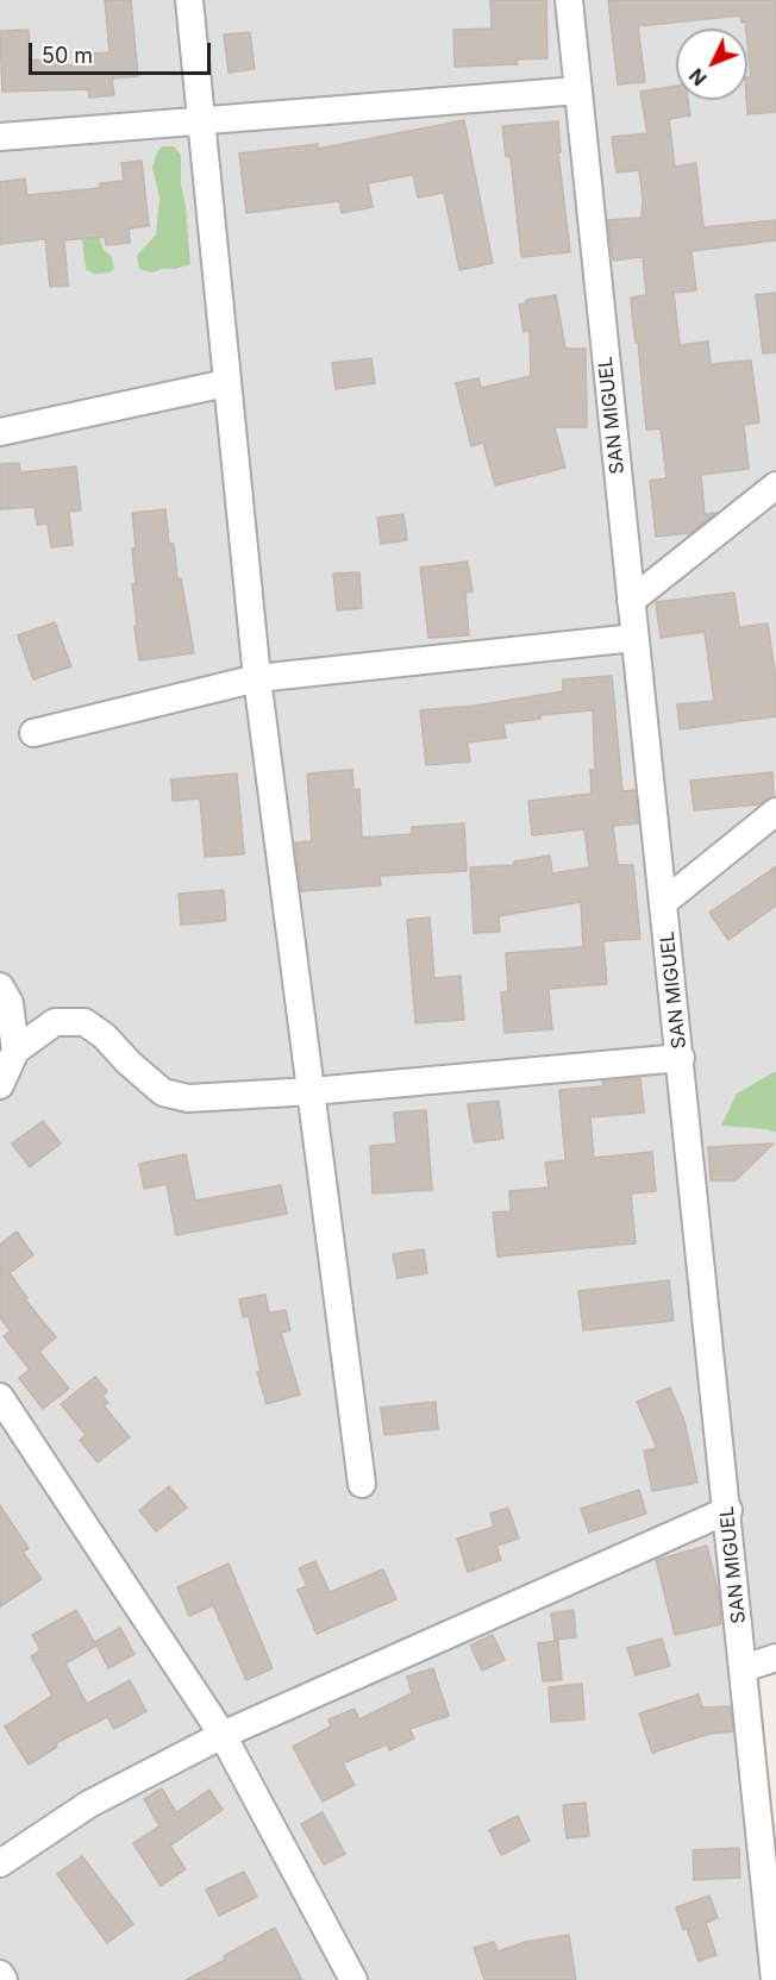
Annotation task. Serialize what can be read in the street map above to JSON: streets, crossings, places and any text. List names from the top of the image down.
{
  "streets": {
    "street": ["SAN MIGUEL"]
  },
  "scale_bar": "50 m",
  "north": "bottom left"
}
